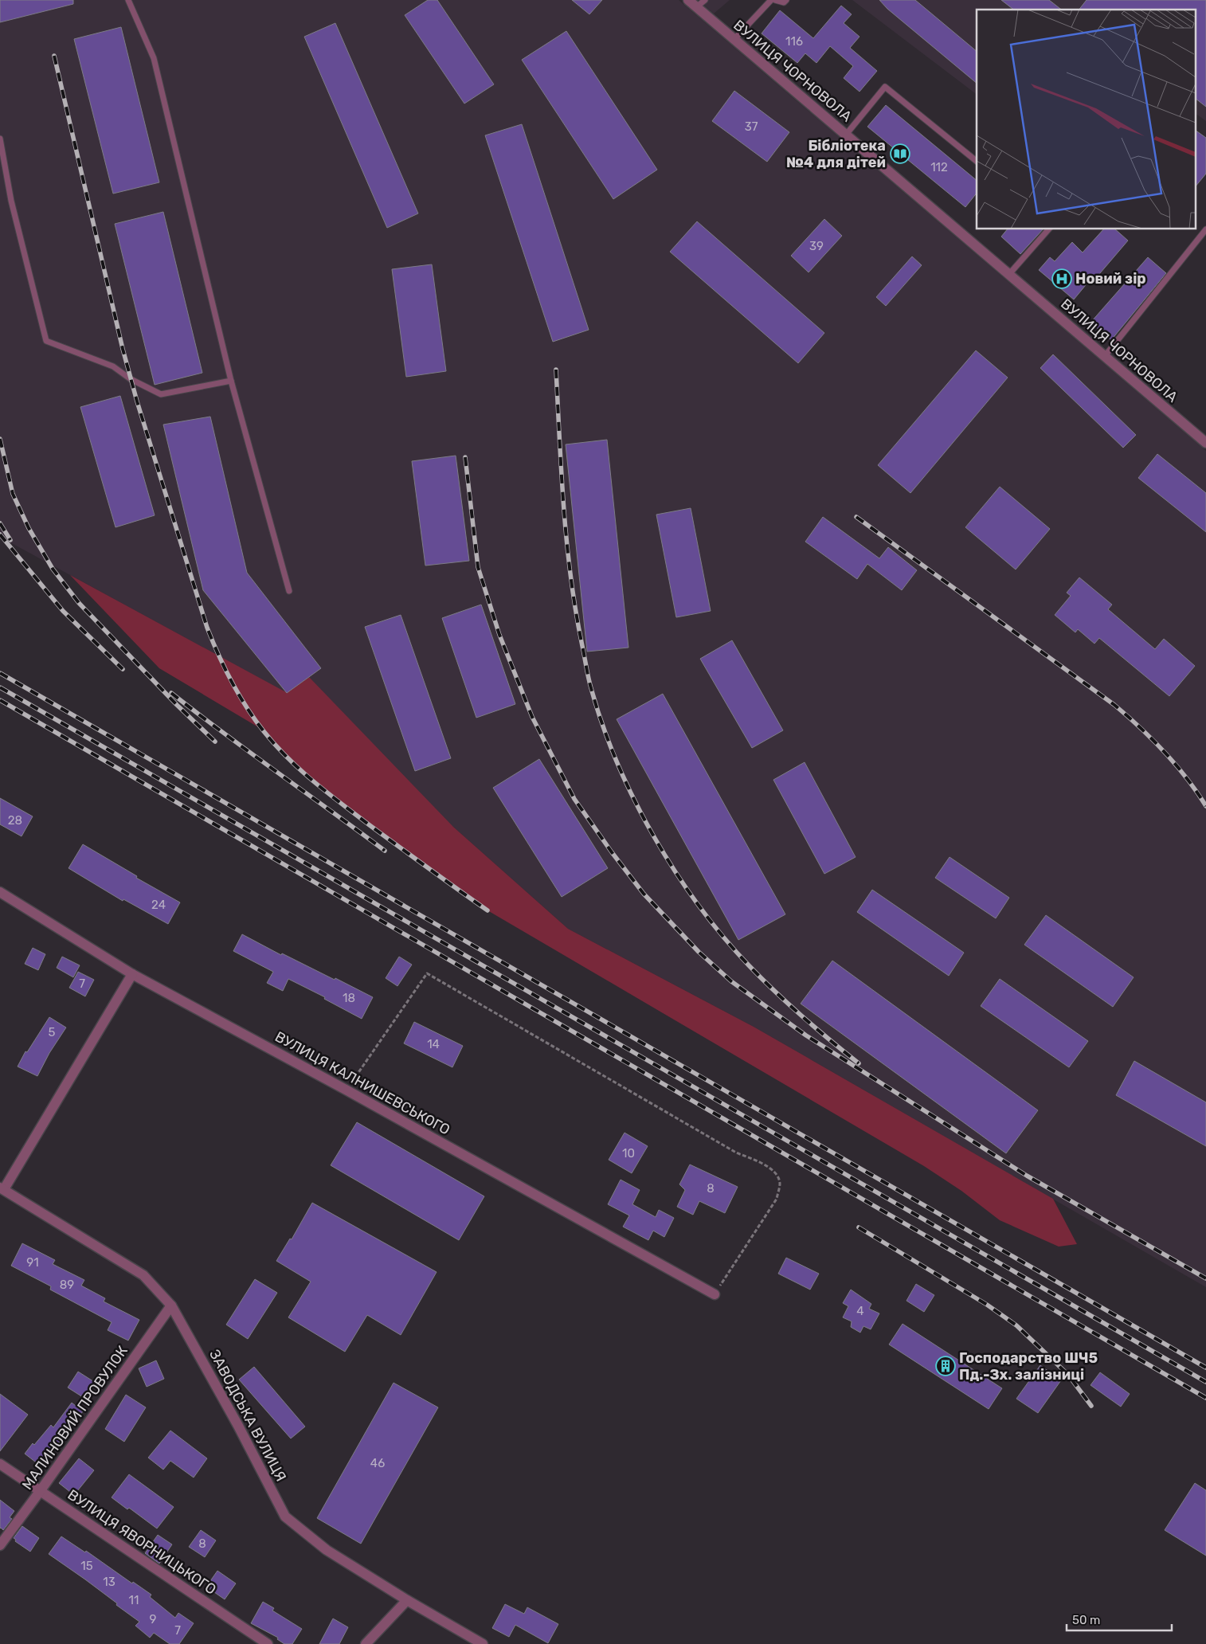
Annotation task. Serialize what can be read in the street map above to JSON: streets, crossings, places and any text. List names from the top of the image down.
{
  "streets": {
    "street": [
      "ВУЛИЦЯ ЧОРНОВОЛА",
      "ВУЛИЦЯ КАЛНИШЕВСЬКОГО",
      "ЗАВОДСЬКА ВУЛИЦЯ",
      "МАЛИНОВИЙ ПРОВУЛОК",
      "ВУЛИЦЯ ЯВОРНИЦЬКОГО"
    ]
  },
  "crossings": [
    ["ЗАВОДСЬКА ВУЛИЦЯ", "МАЛИНОВИЙ ПРОВУЛОК"],
    ["МАЛИНОВИЙ ПРОВУЛОК", "ВУЛИЦЯ ЯВОРНИЦЬКОГО"]
  ],
  "places": {
    "library": ["Бібліотека №4 для дітей"],
    "hospital": ["Новий зір"],
    "building": ["Господарство ШЧ5 Пд.-Зх. залізниці"]
  },
  "house_numbers": [
    "116",
    "37",
    "112",
    "39",
    "28",
    "24",
    "7",
    "18",
    "5",
    "14",
    "10",
    "8",
    "91",
    "89",
    "4",
    "46",
    "8",
    "15",
    "13",
    "11",
    "9",
    "7"
  ],
  "scale_bar": "50 m"
}
